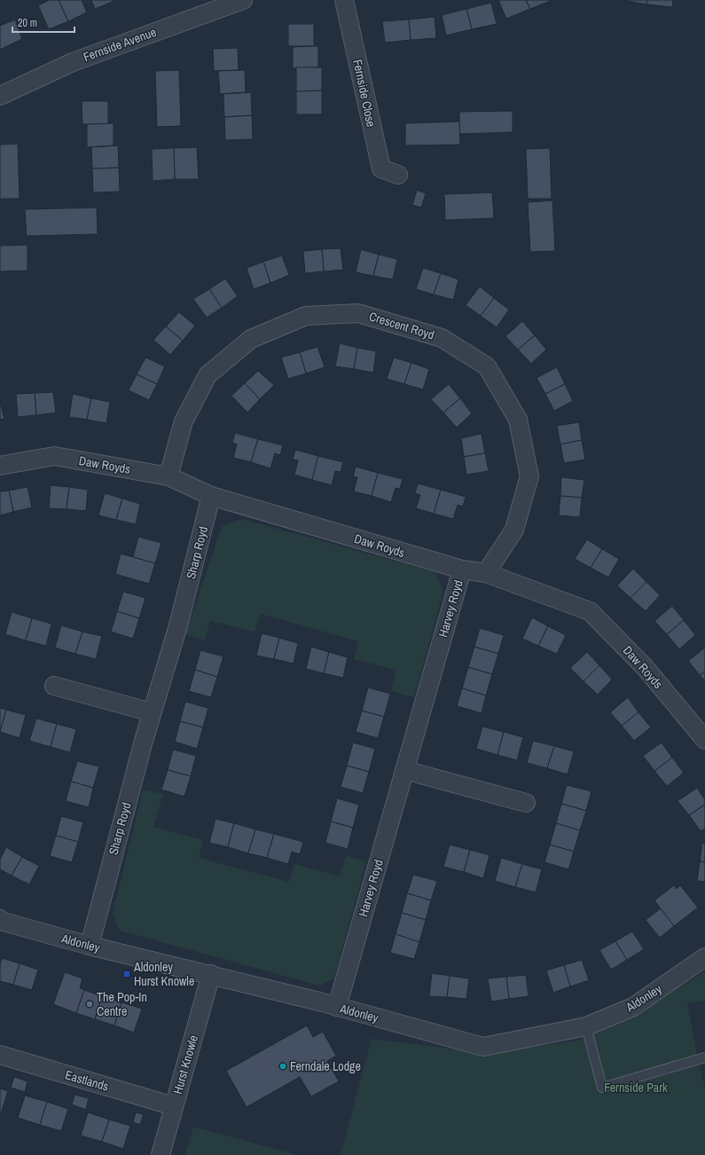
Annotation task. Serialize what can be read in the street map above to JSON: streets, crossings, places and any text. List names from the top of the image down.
{
  "streets": {
    "street": [
      "Fernside Avenue",
      "Fernside Close",
      "Crescent Royd",
      "Daw Royds",
      "Sharp Royd",
      "Harvey Royd",
      "Aldonley",
      "Hurst Knowle",
      "Eastlands"
    ]
  },
  "crossings": [
    ["Crescent Royd", "Daw Royds"],
    ["Daw Royds", "Sharp Royd"],
    ["Daw Royds", "Harvey Royd"],
    ["Sharp Royd", "Aldonley"],
    ["Harvey Royd", "Aldonley"],
    ["Aldonley", "Hurst Knowle"],
    ["Hurst Knowle", "Eastlands"]
  ],
  "parks": ["Fernside Park"],
  "places": {
    "transit": ["Aldonley Hurst Knowle"],
    "other": ["The Pop-In Centre", "Ferndale Lodge"]
  },
  "scale_bar": "20 m"
}
